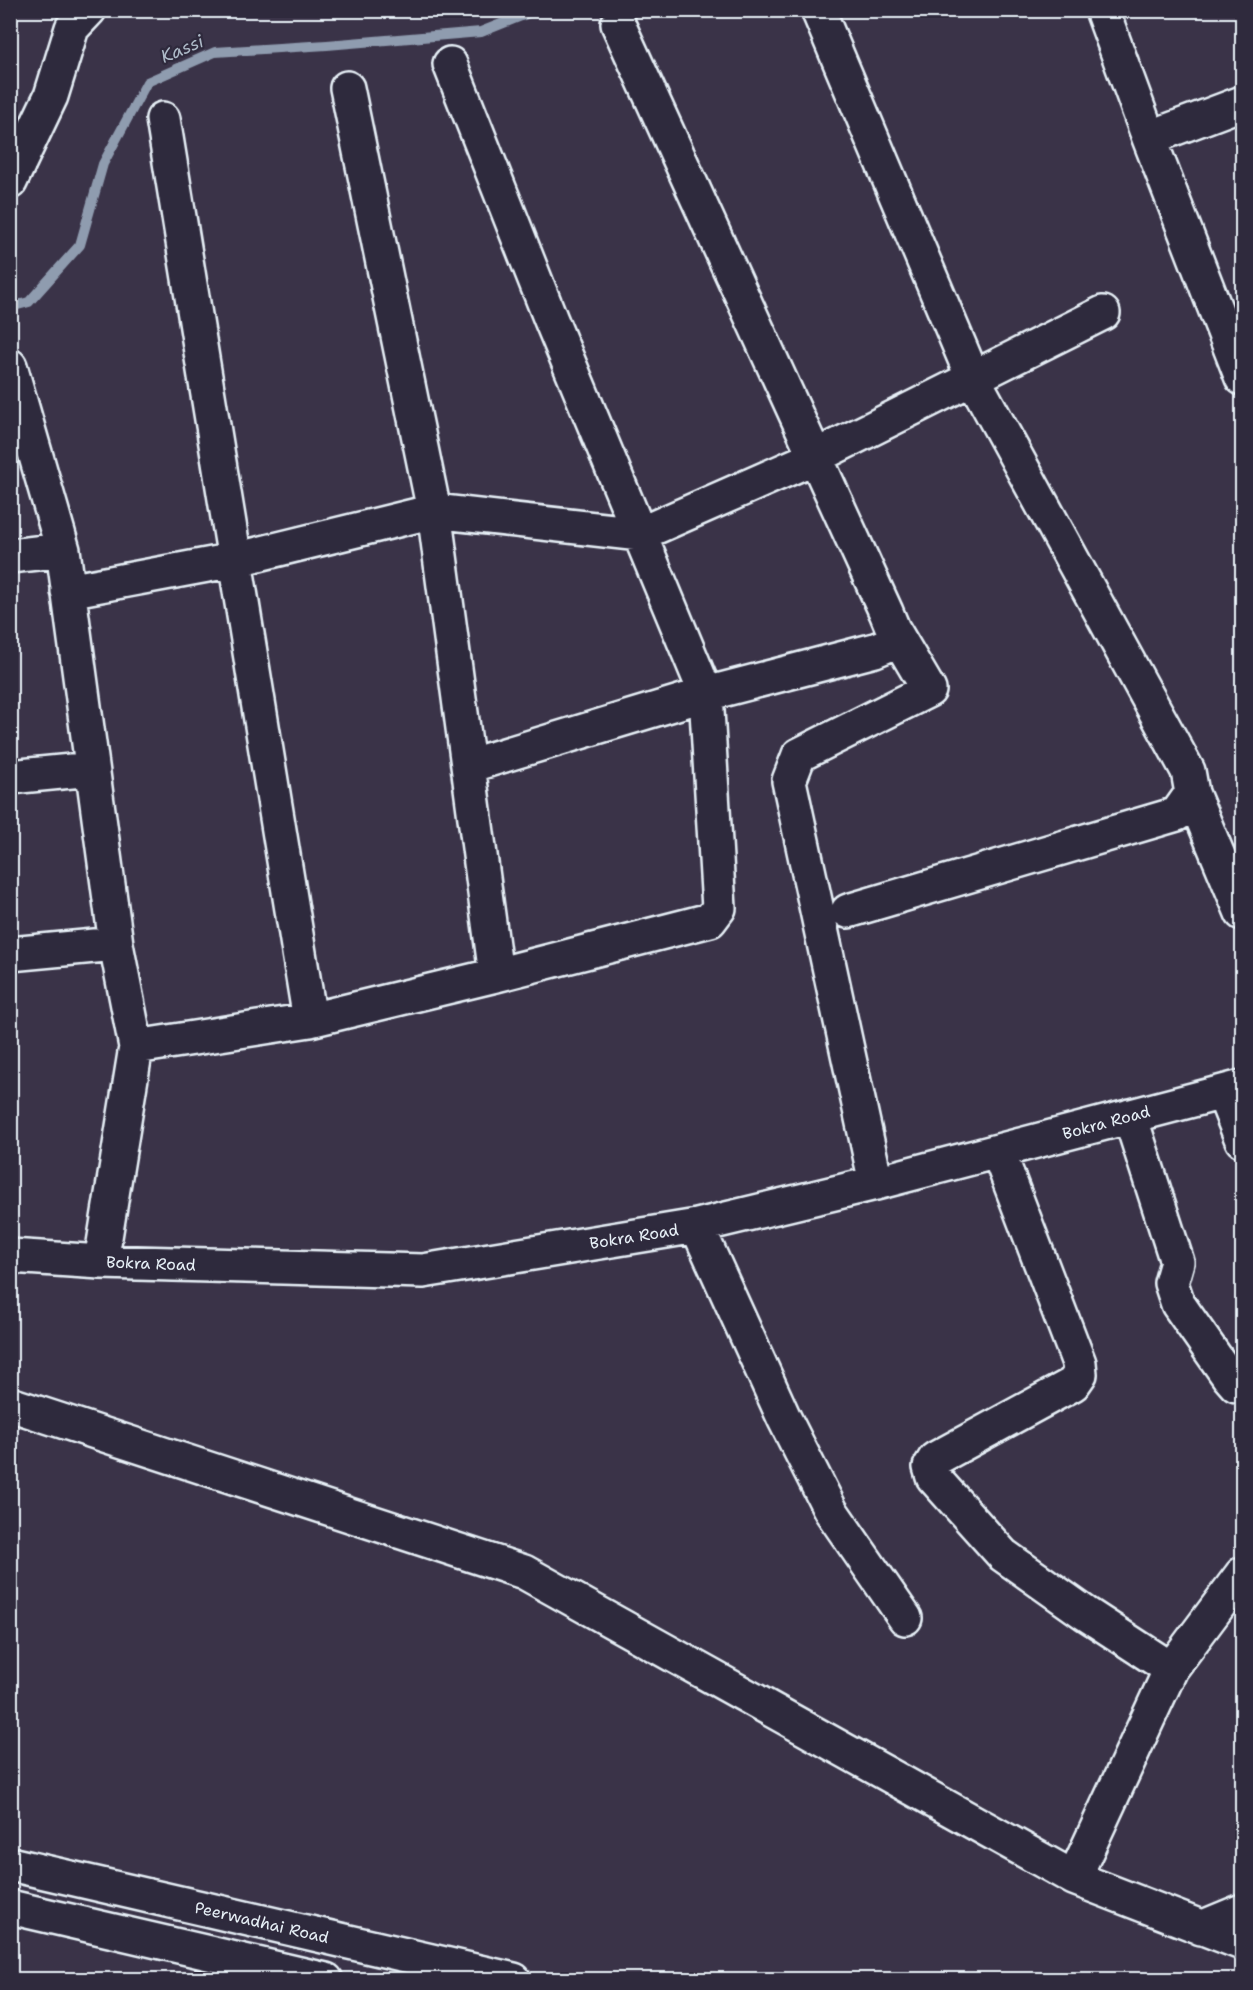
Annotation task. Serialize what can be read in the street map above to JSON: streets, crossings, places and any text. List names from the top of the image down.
{
  "streets": {
    "street": ["Bokra Road", "Peerwadhai Road"]
  },
  "water": ["Kassi"]
}
